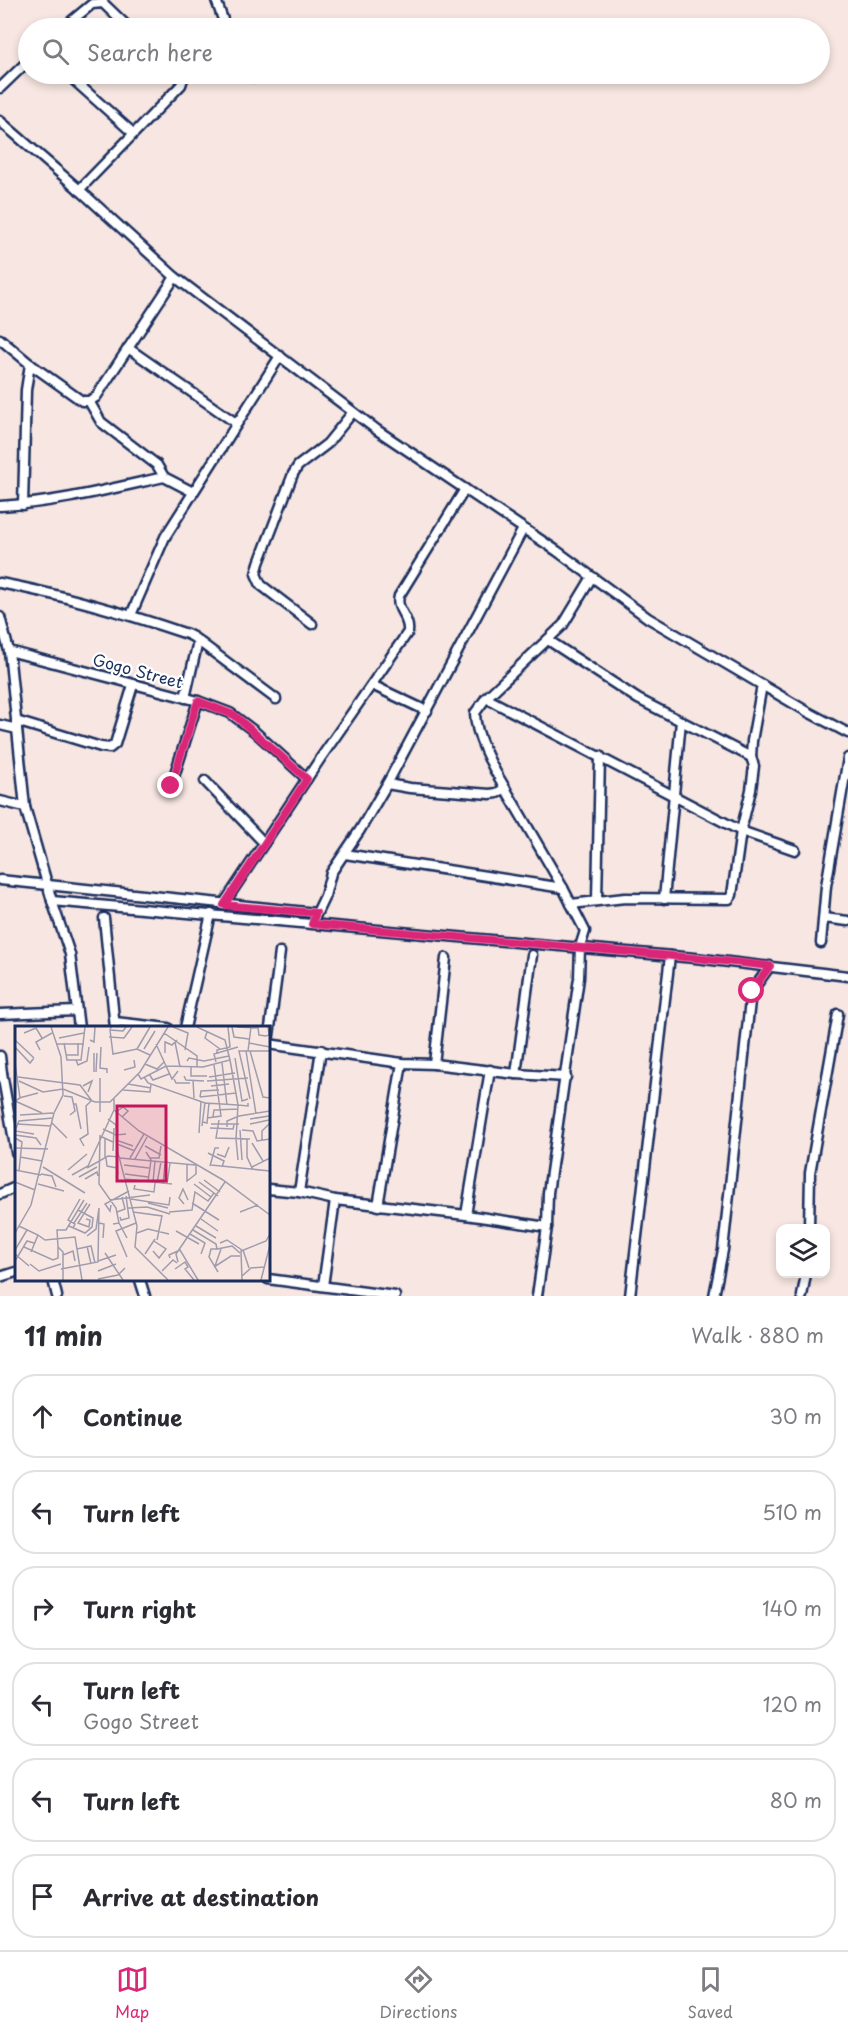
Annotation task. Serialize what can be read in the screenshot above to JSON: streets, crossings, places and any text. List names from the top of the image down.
{
  "streets": {
    "street": ["Gogo Street"]
  },
  "page": {
    "search": "Search here",
    "heading": ["11 min", "Walk · 880 m"],
    "list": [
      ["Continue", "30 m"],
      ["Turn left", "510 m"],
      ["Turn right", "140 m"],
      ["Turn left", "Gogo Street", "120 m"],
      ["Turn left", "80 m"],
      "Arrive at destination"
    ],
    "nav": ["Map", "Directions", "Saved"]
  }
}
